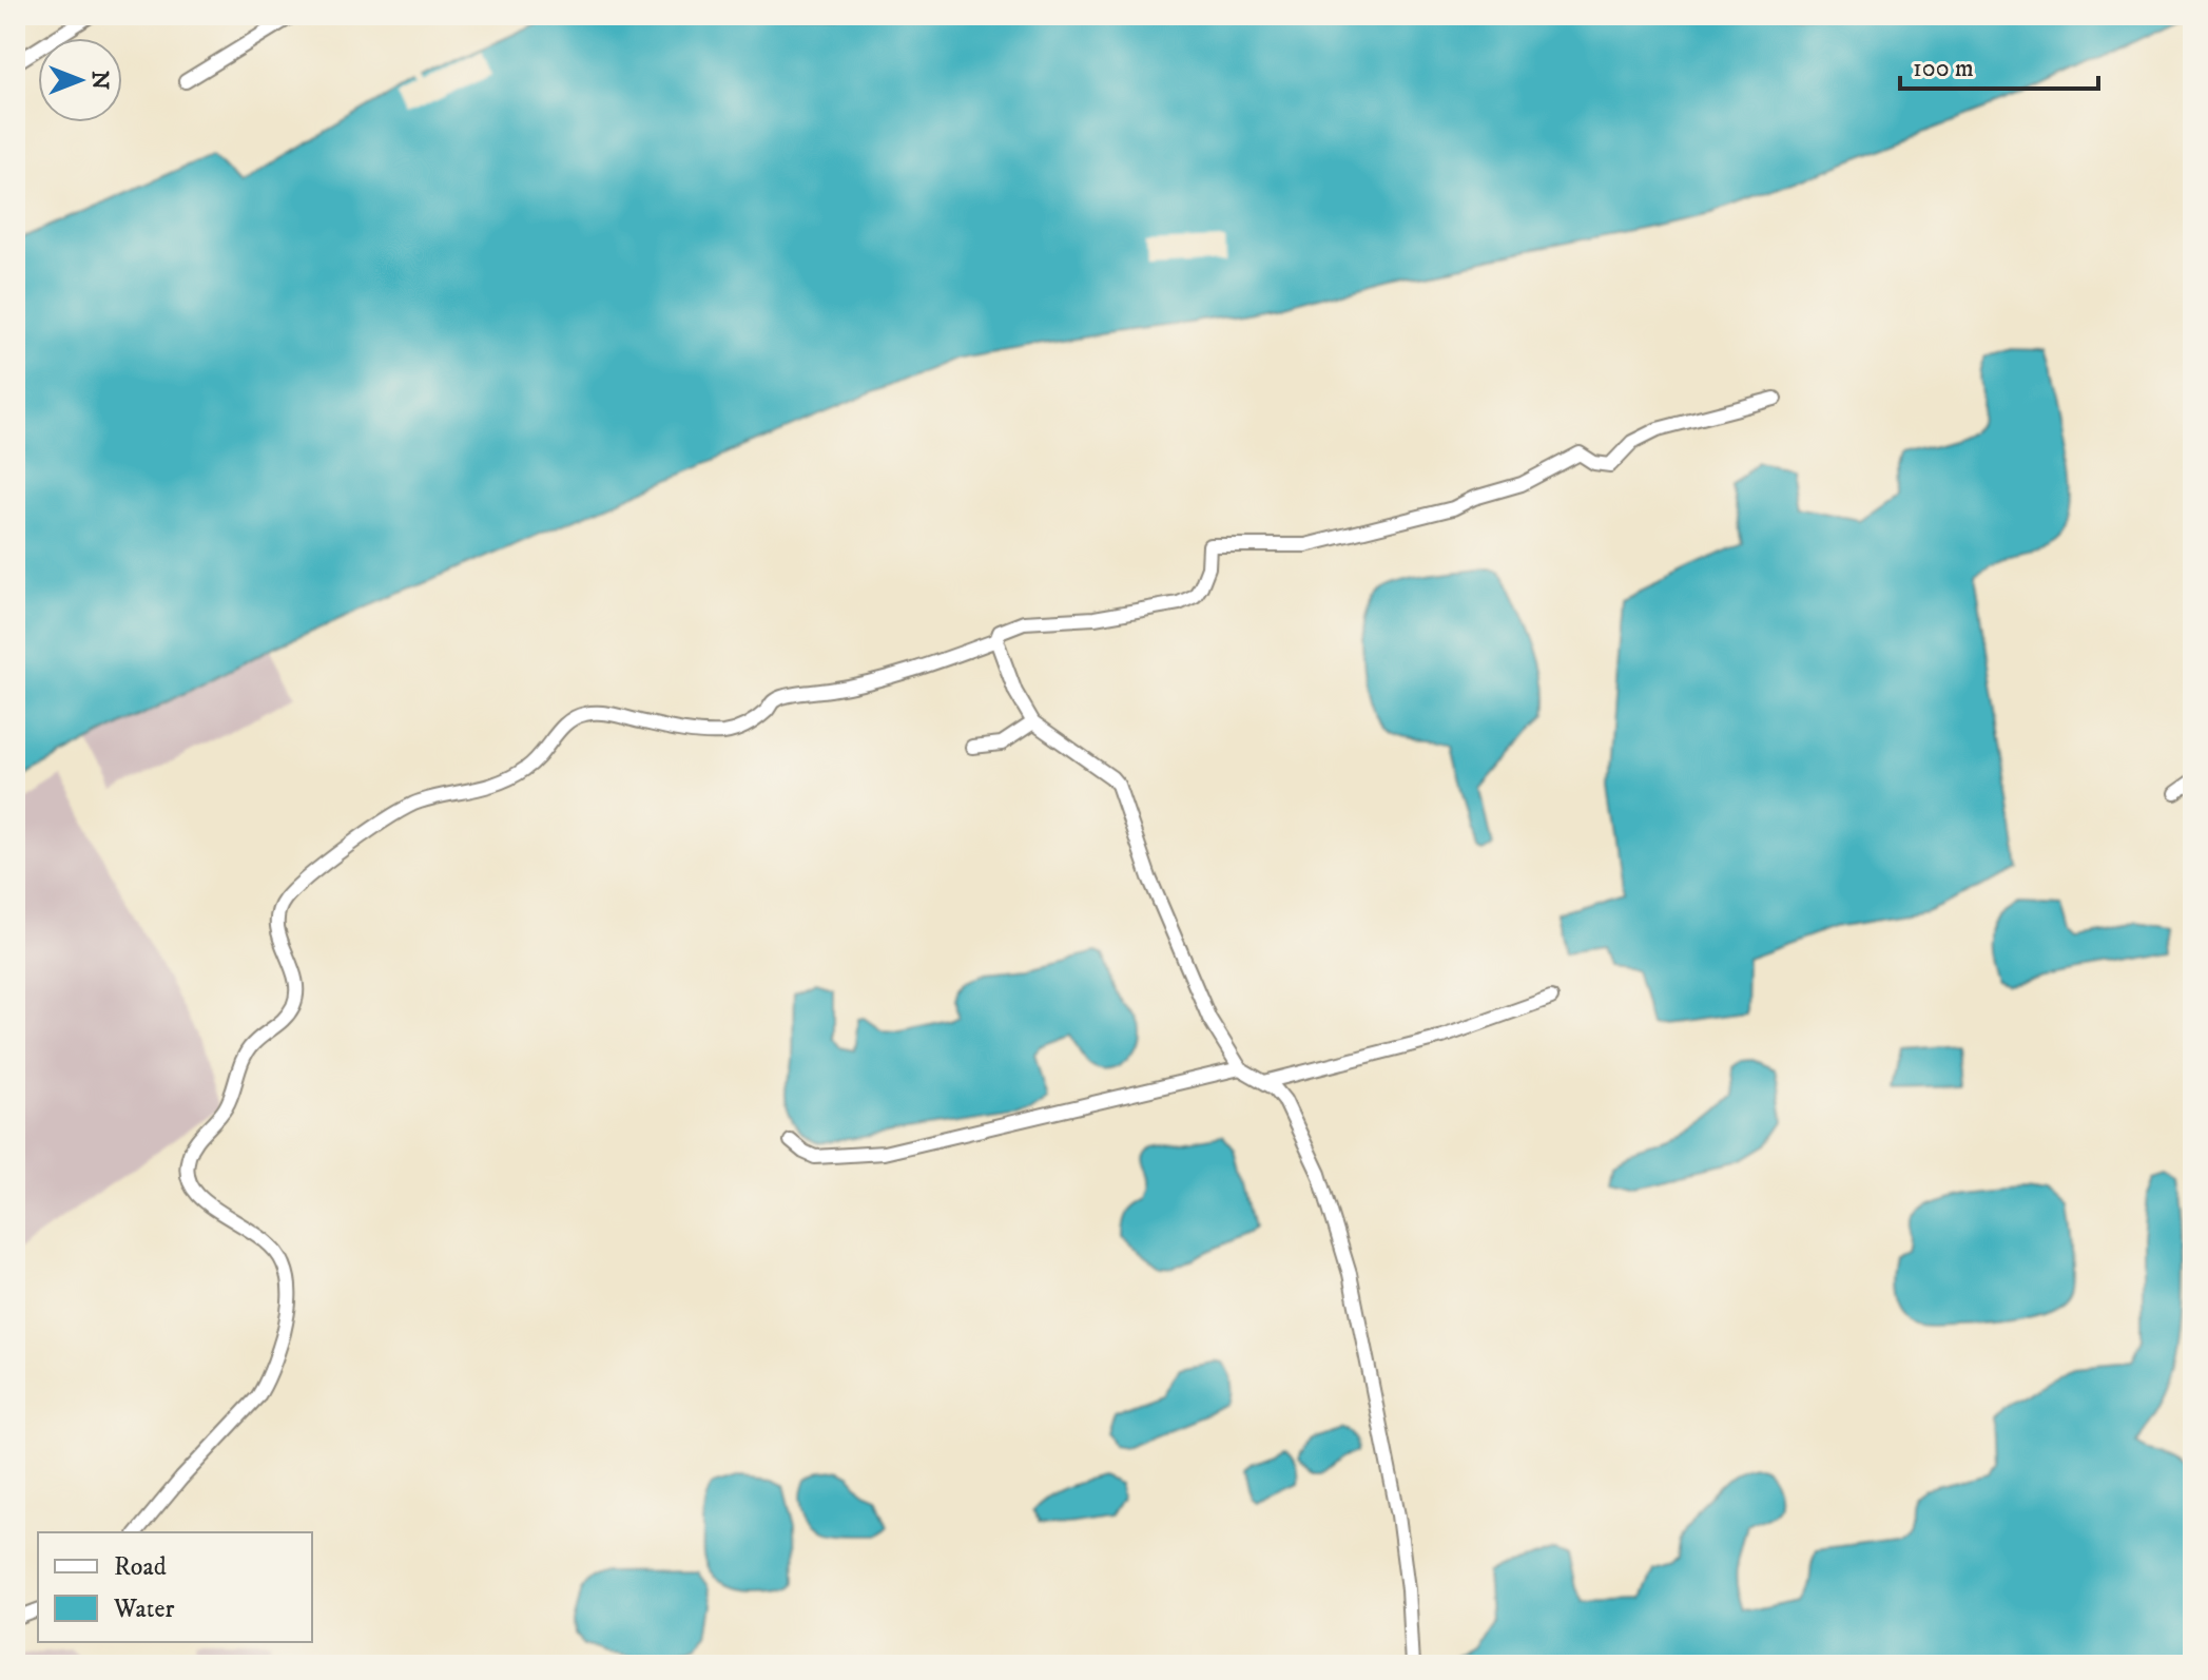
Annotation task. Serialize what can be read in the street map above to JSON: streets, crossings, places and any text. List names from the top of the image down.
{
  "legend": ["Road", "Water"],
  "scale_bar": "100 m",
  "north": "right"
}
